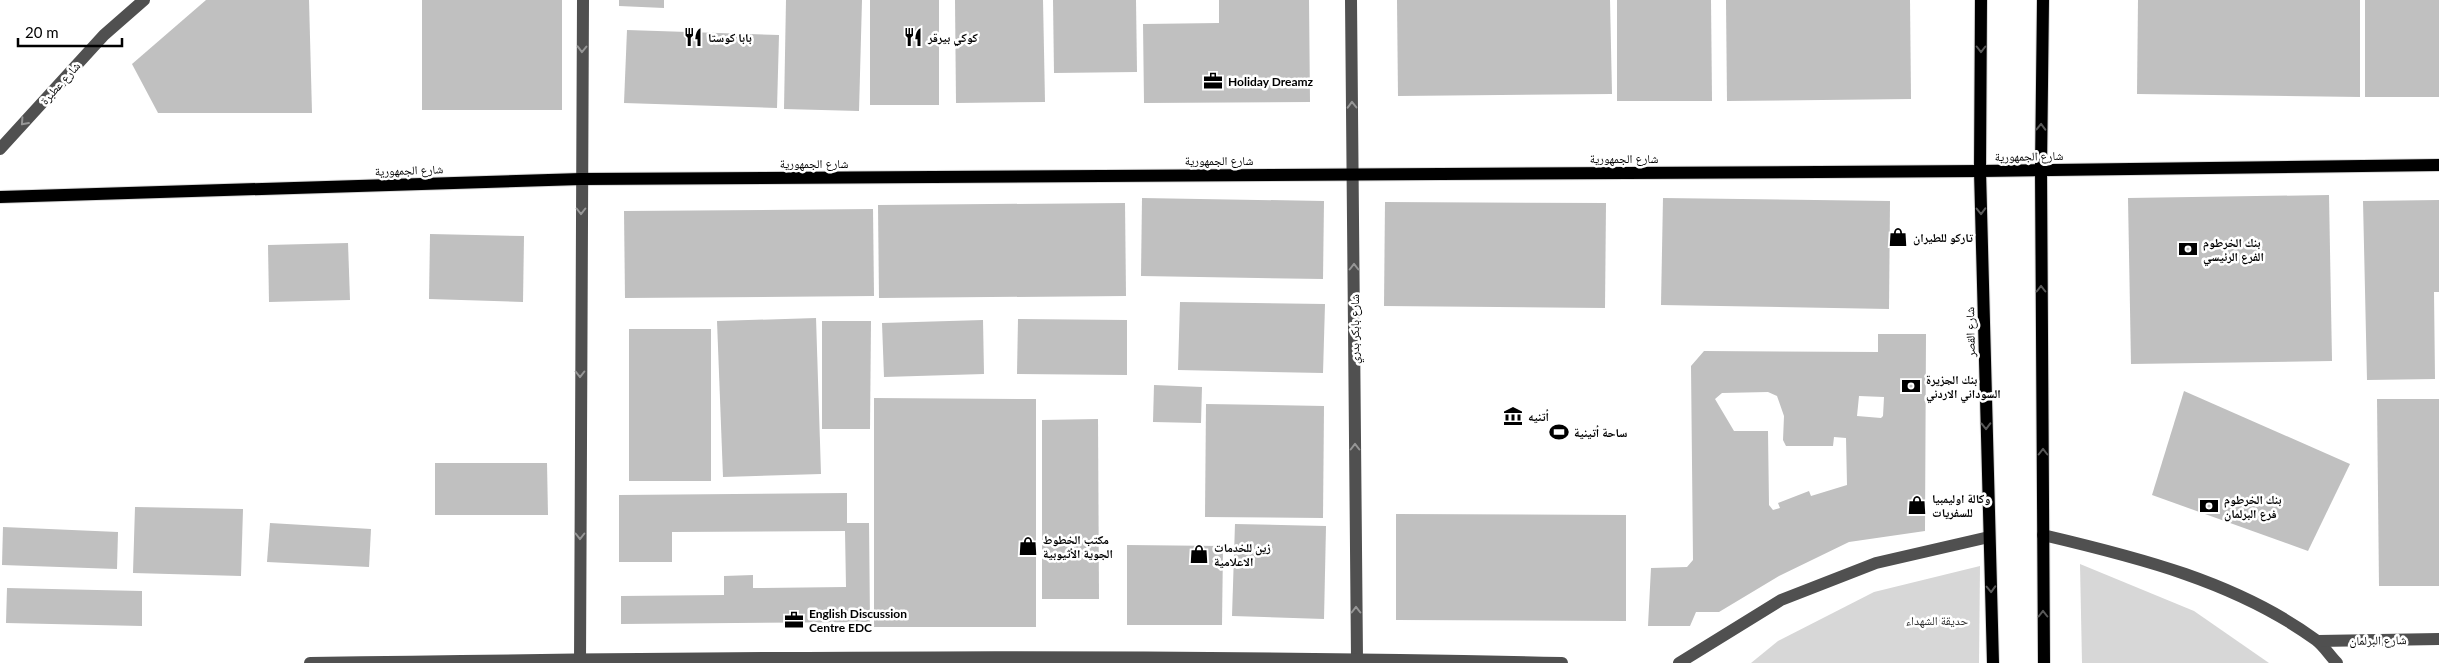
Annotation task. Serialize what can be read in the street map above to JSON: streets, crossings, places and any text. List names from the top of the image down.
{
  "streets": {
    "main road": ["شارع الجمهورية", "شارع القصر"],
    "street": ["شارع عطبرة", "شارع بابكر بدري", "شارع البرلمان"]
  },
  "crossings": [
    ["شارع الجمهورية", "شارع بابكر بدري"],
    ["شارع الجمهورية", "شارع القصر"]
  ],
  "one_way": ["شارع عطبرة", "شارع بابكر بدري"],
  "parks": ["حديقة الشهداء"],
  "places": {
    "restaurant": ["بابا كوستا", "كوكي بيرقر"],
    "office": ["Holiday Dreamz", "English Discussion Centre EDC"],
    "shop": [
      "تاركو للطيران",
      "وكالة اوليمبيا للسفريات",
      "مكتب الخطوط الجوية الأثيوبية",
      "زين للخدمات الاعلامية"
    ],
    "bank": ["بنك الخرطوم الفرع الرئيسي", "بنك الجزيرة السوداني الاردني", "بنك الخرطوم فرع البرلمان"],
    "museum": ["أتنيه"],
    "sports": ["ساحة أتينية"]
  },
  "scale_bar": "20 m"
}
